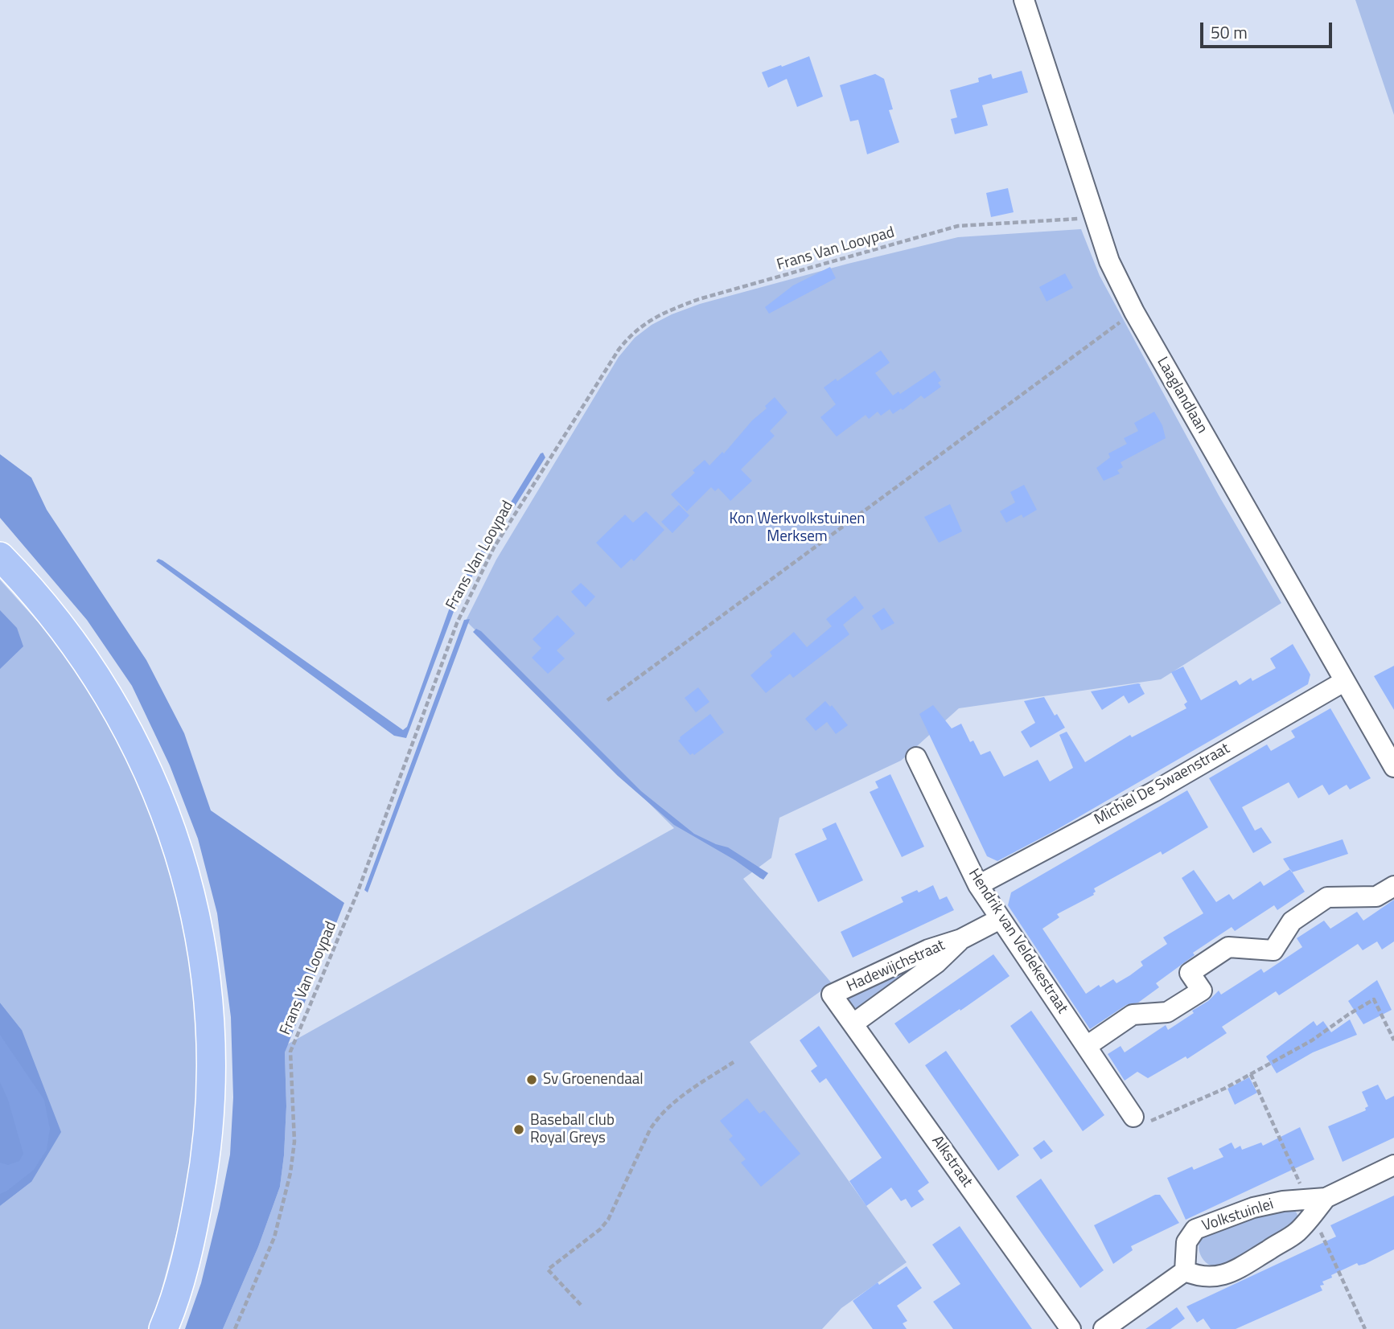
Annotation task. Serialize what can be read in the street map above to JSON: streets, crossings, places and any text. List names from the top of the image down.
{
  "streets": {
    "street": [
      "Laaglandlaan",
      "Michiel De Swaenstraat",
      "Hendrik van Veldekestraat",
      "Hadewijchstraat",
      "Alkstraat",
      "Volkstuinlei"
    ],
    "path": ["Frans Van Looypad"]
  },
  "crossings": [
    ["Frans Van Looypad", "Laaglandlaan"],
    ["Laaglandlaan", "Michiel De Swaenstraat"],
    ["Michiel De Swaenstraat", "Hendrik van Veldekestraat"],
    ["Hendrik van Veldekestraat", "Hadewijchstraat"],
    ["Hadewijchstraat", "Alkstraat"]
  ],
  "parks": ["Kon Werkvolkstuinen Merksem"],
  "places": ["Sv Groenendaal", "Baseball club Royal Greys"],
  "scale_bar": "50 m"
}
